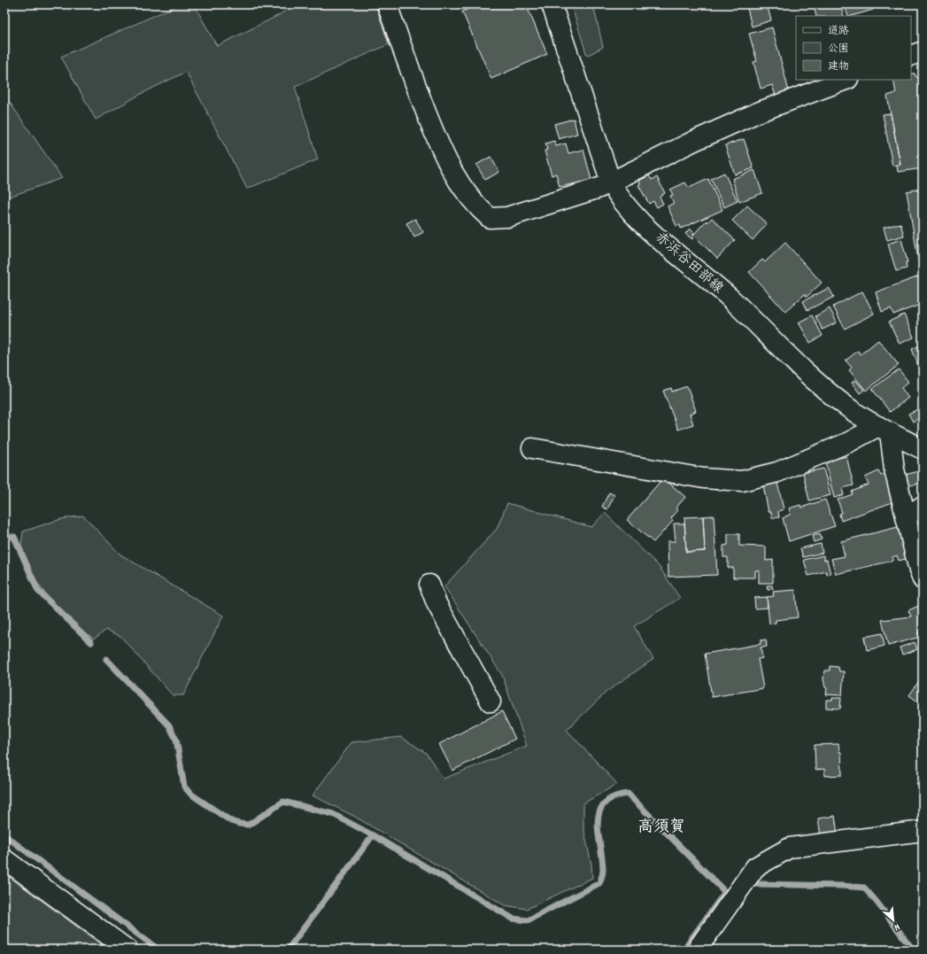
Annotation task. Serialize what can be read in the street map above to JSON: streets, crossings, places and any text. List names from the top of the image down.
{
  "streets": {
    "street": ["赤浜谷田部線"]
  },
  "districts": ["高須賀"],
  "legend": ["道路", "公園", "建物"],
  "north": "bottom right"
}
